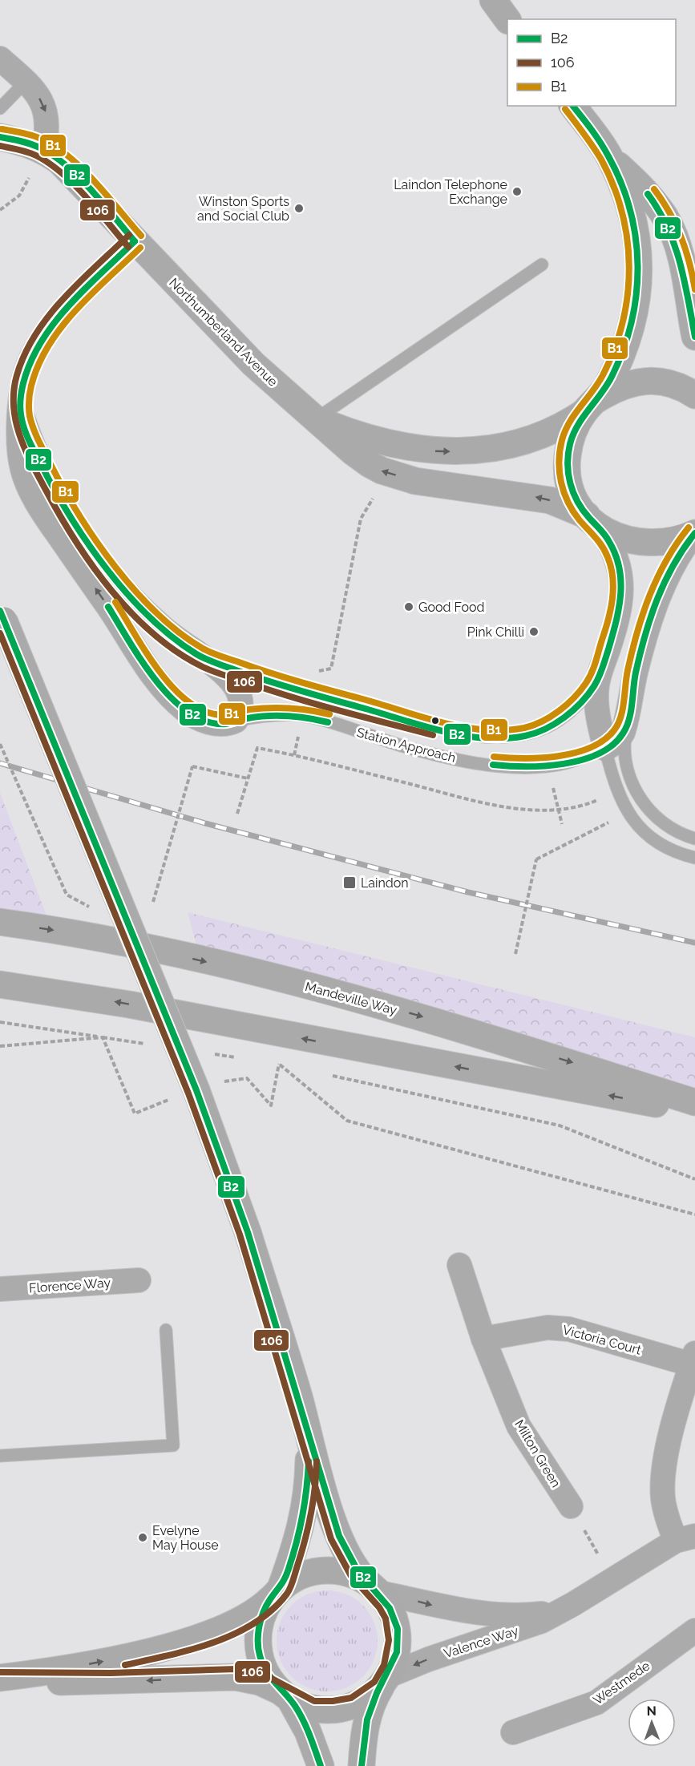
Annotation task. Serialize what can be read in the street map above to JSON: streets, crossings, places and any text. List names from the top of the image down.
{
  "streets": {
    "street": [
      "Northumberland Avenue",
      "Station Approach",
      "Mandeville Way",
      "Florence Way",
      "Victoria Court",
      "Milton Green",
      "Valence Way",
      "Westmede"
    ]
  },
  "crossings": [
    ["Northumberland Avenue", "Station Approach"],
    ["Victoria Court", "Milton Green"]
  ],
  "places": {
    "other": [
      "Laindon Telephone Exchange",
      "Winston Sports and Social Club",
      "Good Food",
      "Pink Chilli",
      "Evelyne May House"
    ],
    "transit": ["Laindon"]
  },
  "lines": ["transit line B2", "transit line B1", "transit line 106"],
  "legend": ["B2", "106", "B1"],
  "north": "top"
}
